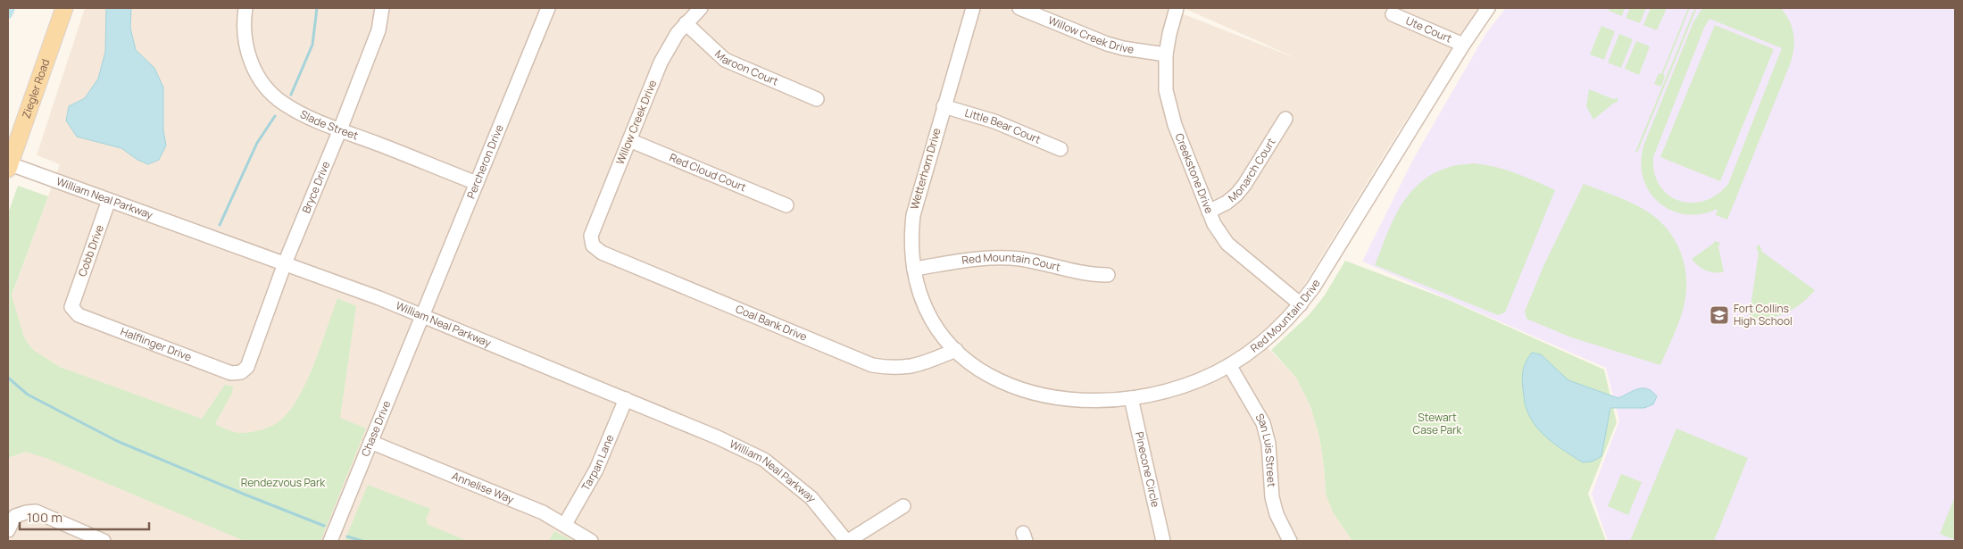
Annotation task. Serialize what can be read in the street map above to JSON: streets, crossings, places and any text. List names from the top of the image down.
{
  "streets": {
    "main road": ["Ziegler Road"],
    "street": [
      "Ute Court",
      "Willow Creek Drive",
      "Maroon Court",
      "Slade Street",
      "Little Bear Court",
      "Percheron Drive",
      "Wetterhorn Drive",
      "Monarch Court",
      "Red Cloud Court",
      "Creekstone Drive",
      "Bryce Drive",
      "William Neal Parkway",
      "Cobb Drive",
      "Red Mountain Court",
      "Red Mountain Drive",
      "Coal Bank Drive",
      "Halflinger Drive",
      "Chase Drive",
      "San Luis Street",
      "Tarpan Lane",
      "Pinecone Circle",
      "Annelise Way"
    ]
  },
  "crossings": [
    ["Ute Court", "Red Mountain Drive"],
    ["Willow Creek Drive", "Maroon Court"],
    ["Willow Creek Drive", "Red Cloud Court"],
    ["Willow Creek Drive", "Creekstone Drive"],
    ["Willow Creek Drive", "Coal Bank Drive"],
    ["Ziegler Road", "William Neal Parkway"],
    ["Slade Street", "Percheron Drive"],
    ["Slade Street", "Bryce Drive"],
    ["Little Bear Court", "Wetterhorn Drive"],
    ["Percheron Drive", "William Neal Parkway"],
    ["Percheron Drive", "Chase Drive"],
    ["Wetterhorn Drive", "Red Mountain Court"],
    ["Wetterhorn Drive", "Red Mountain Drive"],
    ["Wetterhorn Drive", "Coal Bank Drive"],
    ["Monarch Court", "Creekstone Drive"],
    ["Creekstone Drive", "Red Mountain Drive"],
    ["Bryce Drive", "William Neal Parkway"],
    ["Bryce Drive", "Halflinger Drive"],
    ["William Neal Parkway", "Cobb Drive"],
    ["William Neal Parkway", "Chase Drive"],
    ["William Neal Parkway", "Tarpan Lane"],
    ["Cobb Drive", "Halflinger Drive"],
    ["Red Mountain Drive", "Coal Bank Drive"],
    ["Red Mountain Drive", "San Luis Street"],
    ["Red Mountain Drive", "Pinecone Circle"],
    ["Chase Drive", "Annelise Way"],
    ["Tarpan Lane", "Annelise Way"]
  ],
  "parks": ["Stewart Case Park", "Rendezvous Park"],
  "places": {
    "school or university": ["Fort Collins High School"]
  },
  "scale_bar": "100 m"
}
